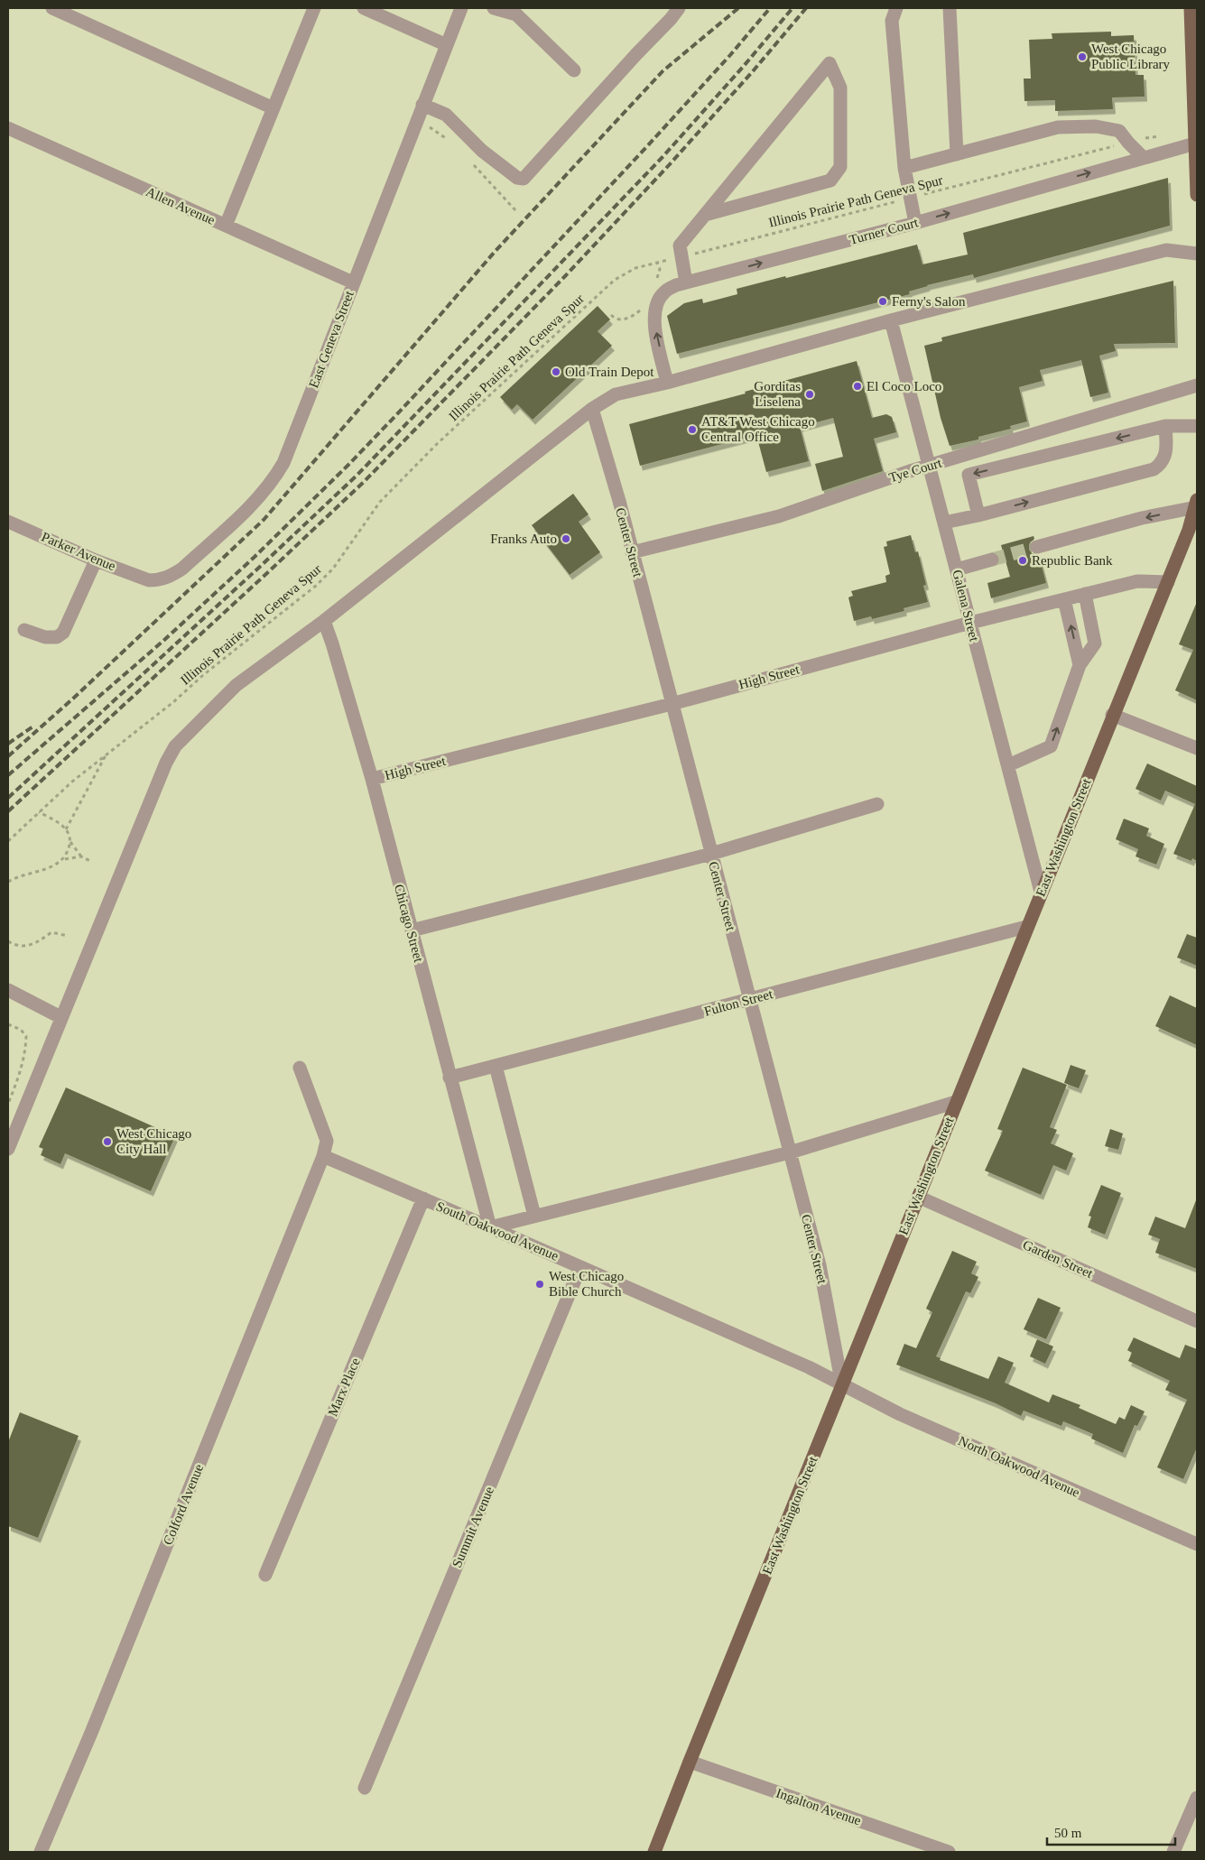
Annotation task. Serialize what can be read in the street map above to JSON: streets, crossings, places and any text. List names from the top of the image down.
{
  "streets": {
    "main road": ["East Washington Street"],
    "street": [
      "Allen Avenue",
      "Turner Court",
      "East Geneva Street",
      "Tye Court",
      "Center Street",
      "Parker Avenue",
      "Galena Street",
      "High Street",
      "Chicago Street",
      "Fulton Street",
      "South Oakwood Avenue",
      "Garden Street",
      "Marx Place",
      "North Oakwood Avenue",
      "Colford Avenue",
      "Summit Avenue",
      "Ingalton Avenue"
    ],
    "path": ["Illinois Prairie Path Geneva Spur"]
  },
  "crossings": [
    ["Allen Avenue", "East Geneva Street"],
    ["East Geneva Street", "Parker Avenue"],
    ["Tye Court", "Center Street"],
    ["Tye Court", "Galena Street"],
    ["Center Street", "High Street"],
    ["Center Street", "East Washington Street"],
    ["Center Street", "Fulton Street"],
    ["Center Street", "South Oakwood Avenue"],
    ["Center Street", "North Oakwood Avenue"],
    ["Galena Street", "High Street"],
    ["Galena Street", "East Washington Street"],
    ["High Street", "East Washington Street"],
    ["High Street", "Chicago Street"],
    ["East Washington Street", "Fulton Street"],
    ["East Washington Street", "South Oakwood Avenue"],
    ["East Washington Street", "Garden Street"],
    ["East Washington Street", "North Oakwood Avenue"],
    ["East Washington Street", "Ingalton Avenue"],
    ["Chicago Street", "Fulton Street"],
    ["Chicago Street", "South Oakwood Avenue"],
    ["South Oakwood Avenue", "Marx Place"],
    ["South Oakwood Avenue", "North Oakwood Avenue"],
    ["South Oakwood Avenue", "Colford Avenue"],
    ["South Oakwood Avenue", "Summit Avenue"]
  ],
  "places": [
    "West Chicago Public Library",
    "Ferny's Salon",
    "Old Train Depot",
    "El Coco Loco",
    "Gorditas Liselena",
    "AT&T West Chicago Central Office",
    "Franks Auto",
    "Republic Bank",
    "West Chicago City Hall",
    "West Chicago Bible Church"
  ],
  "scale_bar": "50 m"
}
